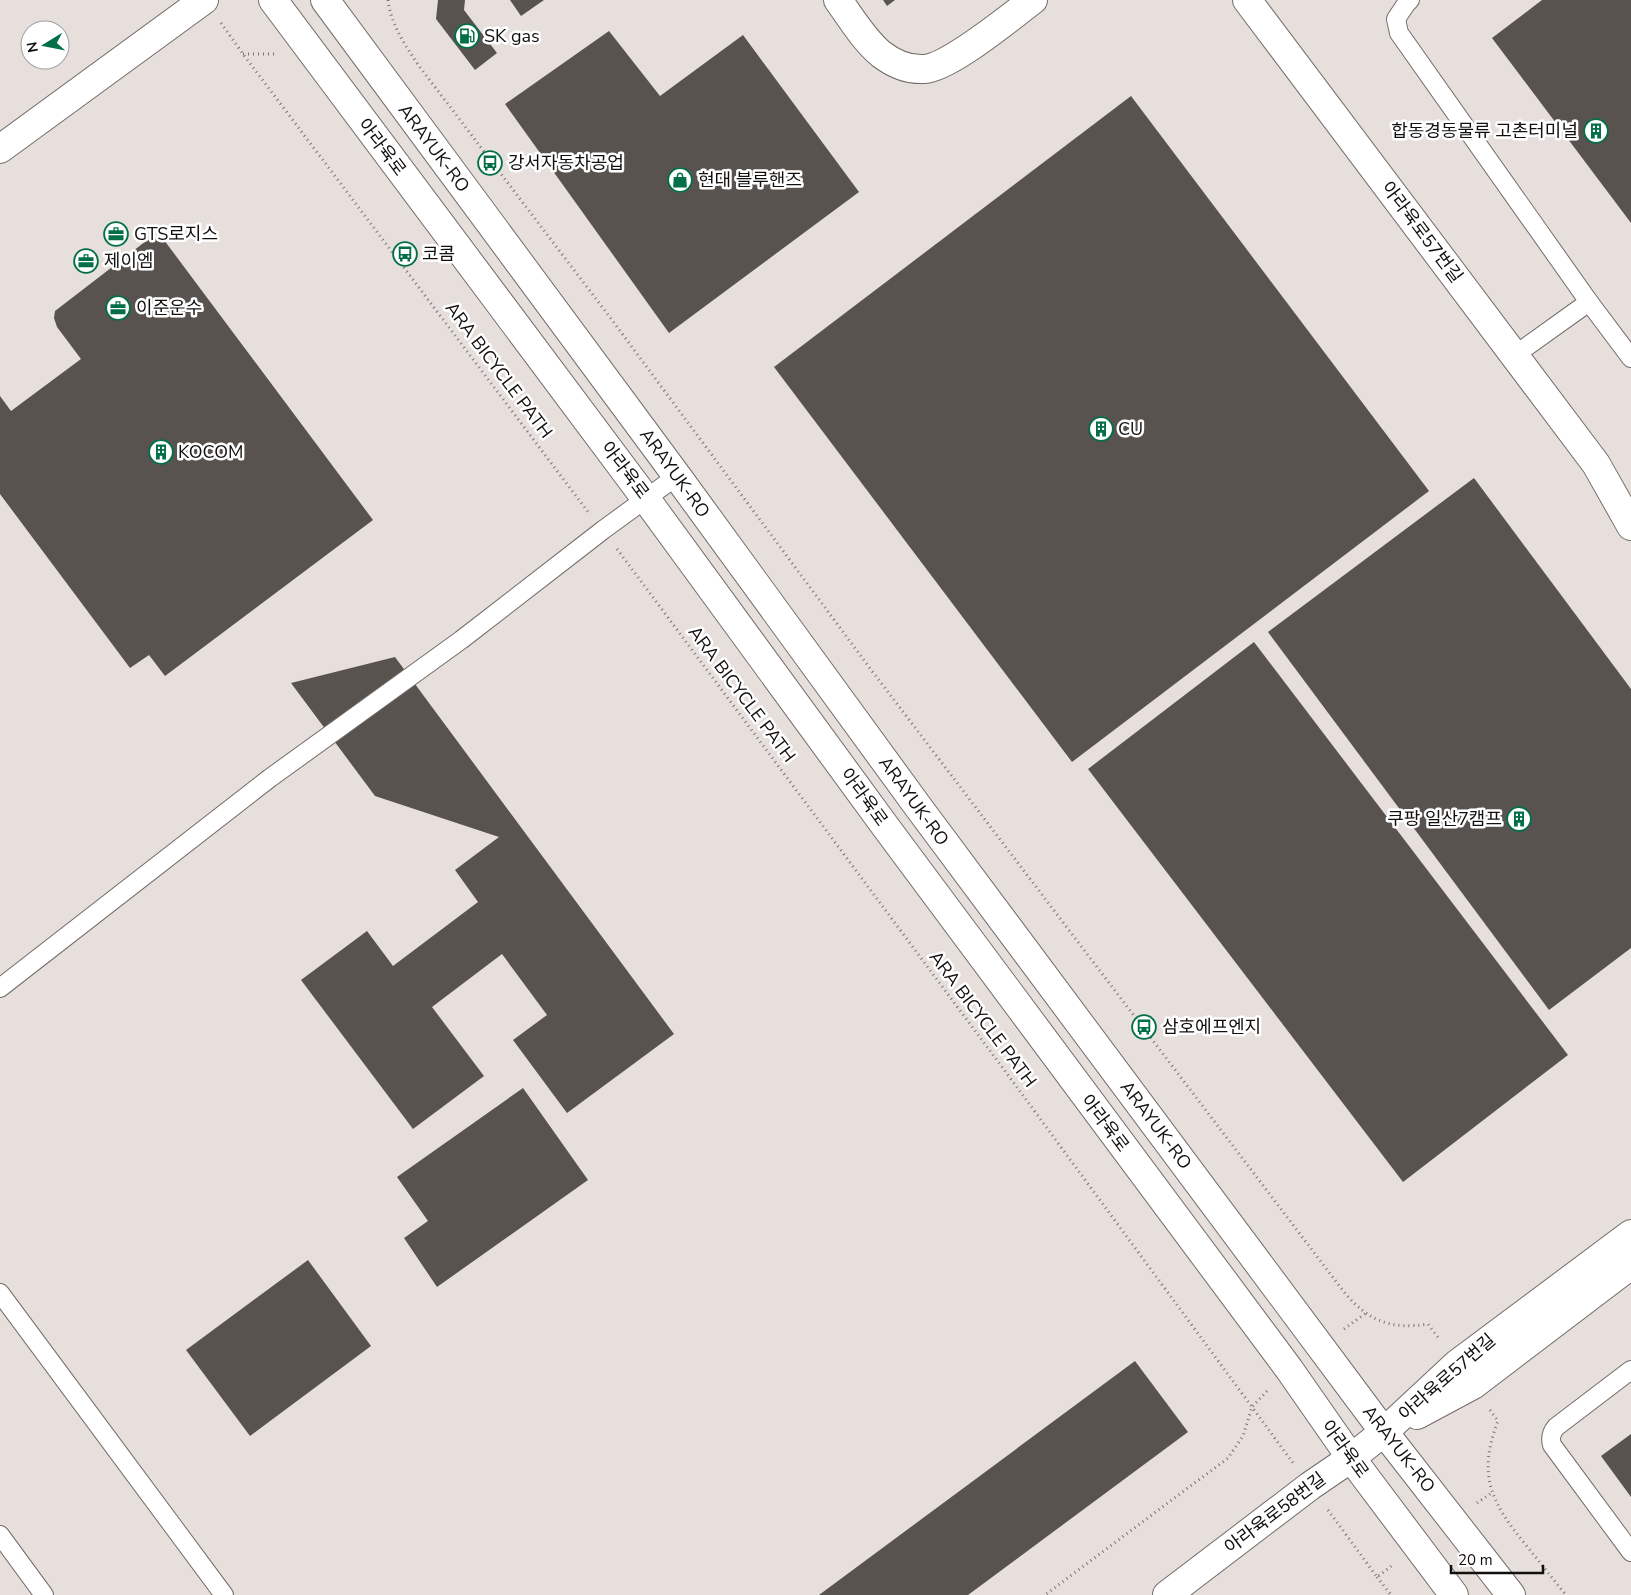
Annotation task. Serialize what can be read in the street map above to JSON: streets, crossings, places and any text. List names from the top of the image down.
{
  "streets": {
    "street": [
      "아라육로",
      "ARAYUK-RO",
      "아라육로57번길",
      "아라육로58번길"
    ],
    "path": ["ARA BICYCLE PATH"]
  },
  "crossings": [
    ["아라육로", "아라육로58번길"],
    ["ARAYUK-RO", "아라육로57번길"],
    ["ARAYUK-RO", "아라육로58번길"],
    ["아라육로57번길", "아라육로58번길"]
  ],
  "places": {
    "fuel station": ["SK gas"],
    "building": [
      "합동경동물류 고촌터미널",
      "CU",
      "KOCOM",
      "쿠팡 일산7캠프"
    ],
    "bus stop": ["강서자동차공업", "코콤", "삼호에프엔지"],
    "shop": ["현대 블루핸즈"],
    "office": ["GTS로지스", "제이엠", "이준운수"]
  },
  "scale_bar": "20 m",
  "north": "left"
}
